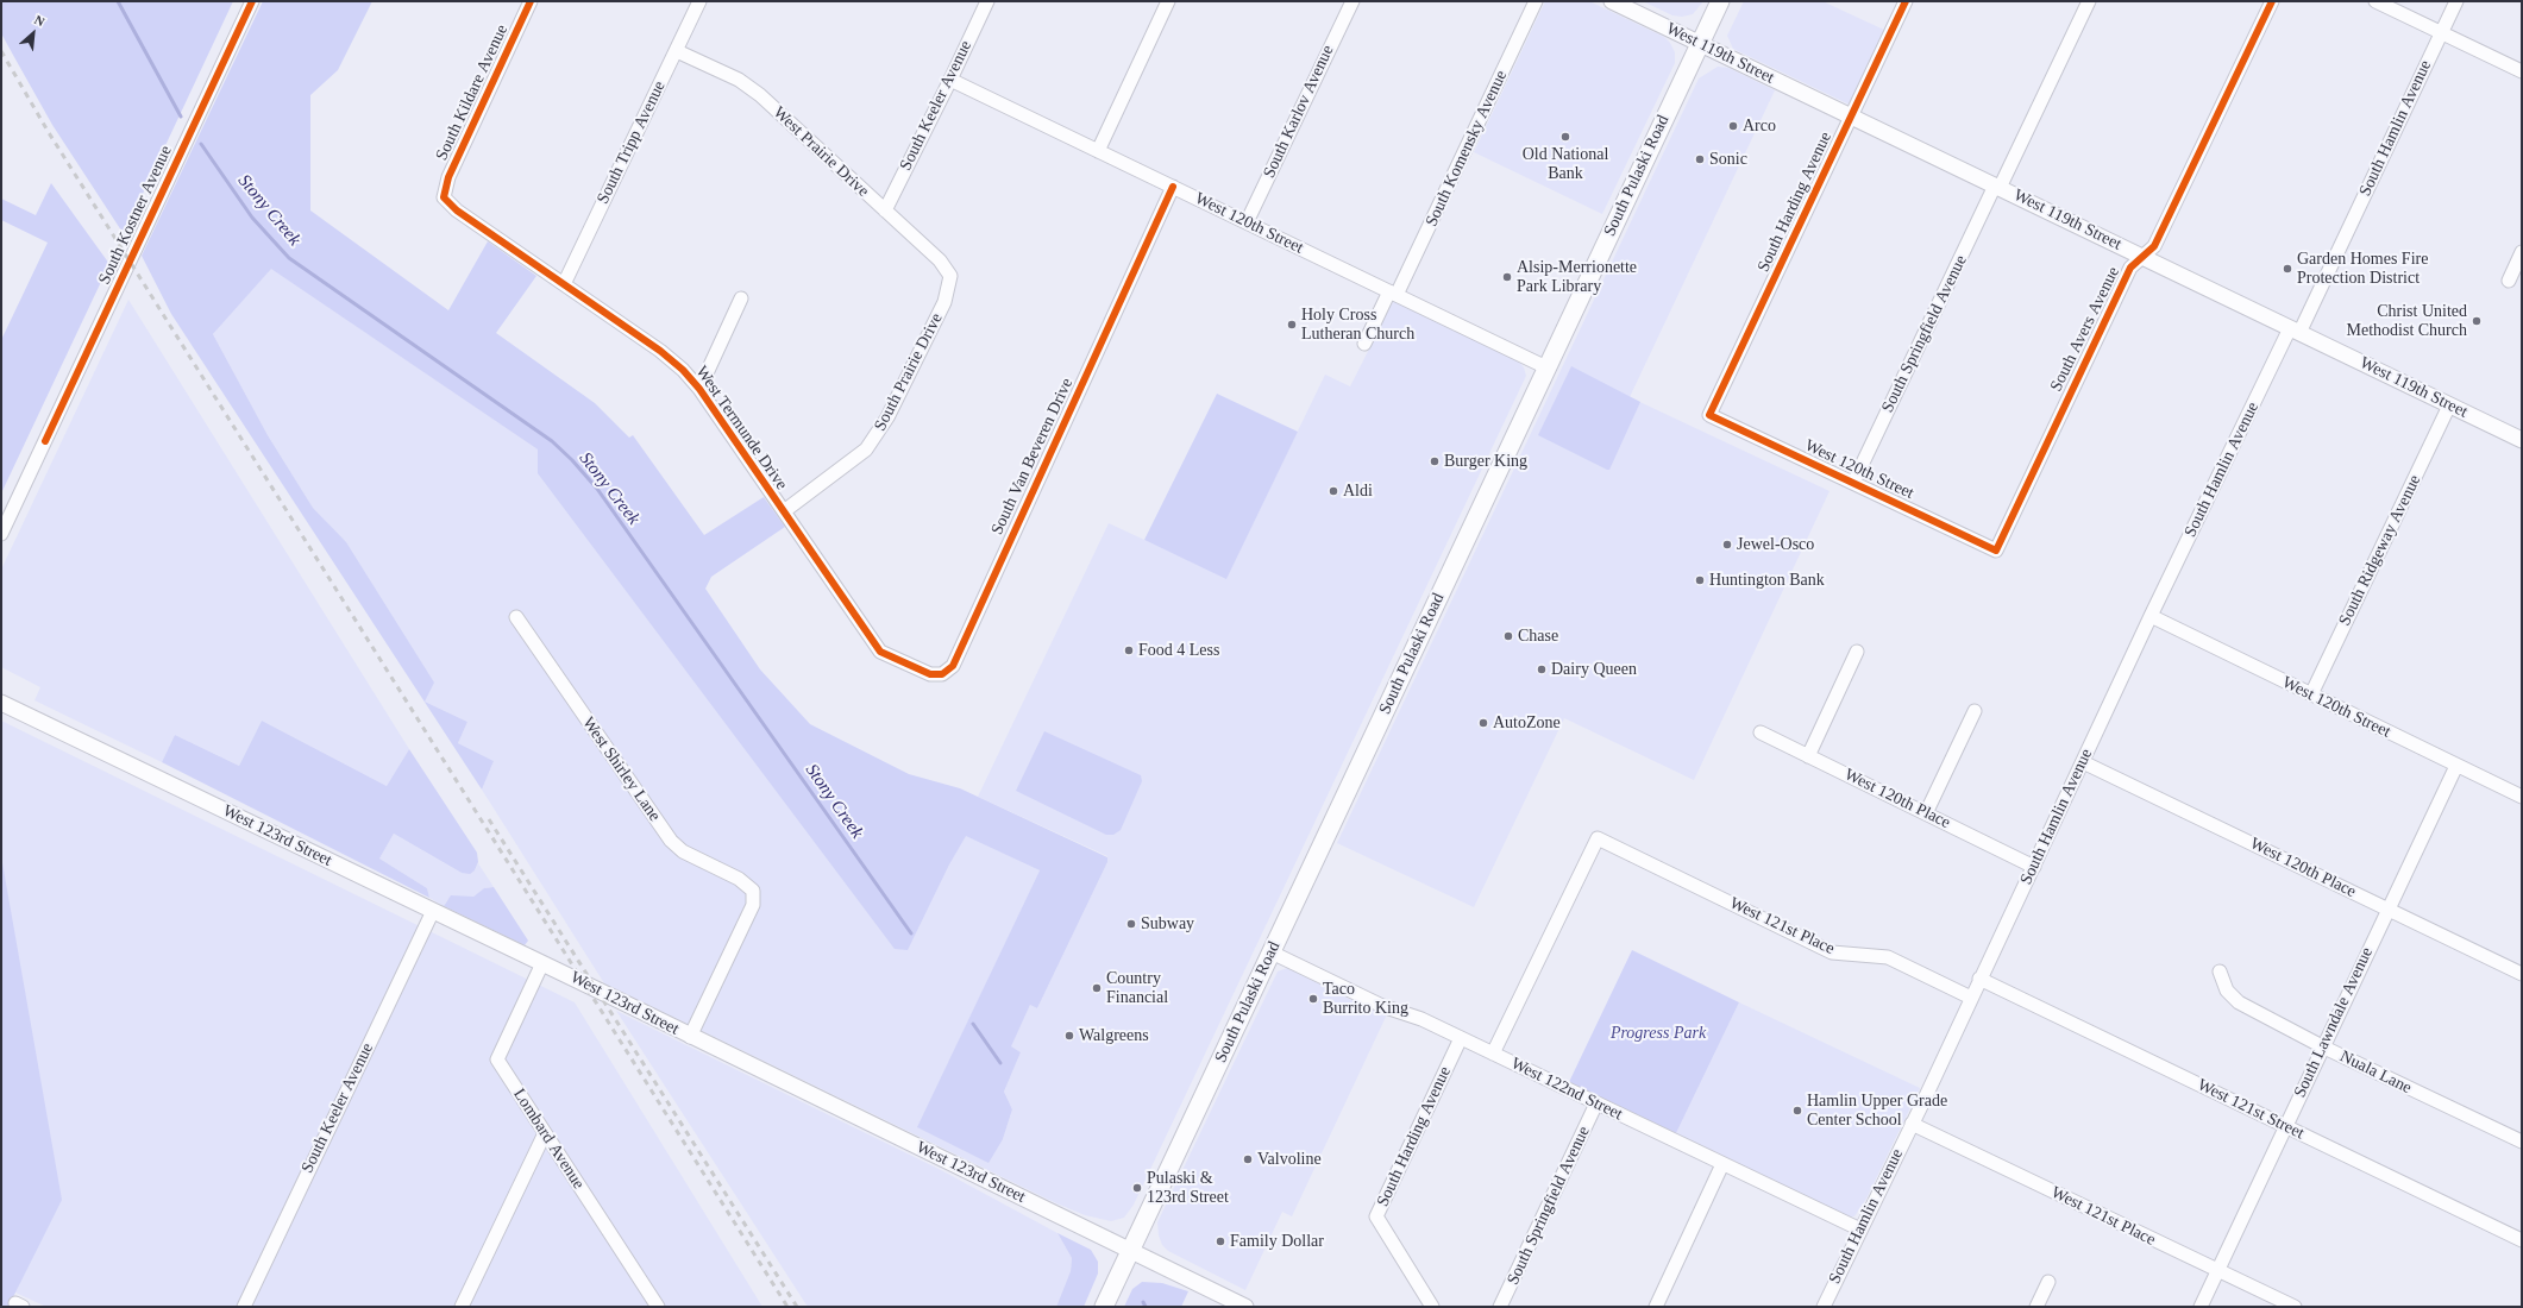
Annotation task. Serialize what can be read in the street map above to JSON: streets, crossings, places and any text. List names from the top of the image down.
{
  "streets": {
    "main road": ["South Pulaski Road"],
    "street": [
      "West 119th Street",
      "South Kildare Avenue",
      "South Keeler Avenue",
      "South Karlov Avenue",
      "South Hamlin Avenue",
      "South Tripp Avenue",
      "South Komensky Avenue",
      "West Prairie Drive",
      "South Harding Avenue",
      "South Kostner Avenue",
      "West 120th Street",
      "South Avers Avenue",
      "South Springfield Avenue",
      "South Prairie Drive",
      "West Termunde Drive",
      "South Van Beveren Drive",
      "South Ridgeway Avenue",
      "West Shirley Lane",
      "West 120th Place",
      "West 123rd Street",
      "West 121st Place",
      "South Lawndale Avenue",
      "Nuala Lane",
      "West 122nd Street",
      "West 121st Street",
      "Lombard Avenue"
    ]
  },
  "crossings": [
    ["West 119th Street", "South Hamlin Avenue"],
    ["West 119th Street", "South Pulaski Road"],
    ["West 119th Street", "South Harding Avenue"],
    ["West 119th Street", "South Avers Avenue"],
    ["West 119th Street", "South Springfield Avenue"],
    ["West 119th Street", "South Ridgeway Avenue"],
    ["South Kildare Avenue", "West Termunde Drive"],
    ["South Keeler Avenue", "West Prairie Drive"],
    ["South Keeler Avenue", "West 120th Street"],
    ["South Keeler Avenue", "West 123rd Street"],
    ["South Karlov Avenue", "West 120th Street"],
    ["South Hamlin Avenue", "West 120th Street"],
    ["South Hamlin Avenue", "West 120th Place"],
    ["South Hamlin Avenue", "West 121st Place"],
    ["South Hamlin Avenue", "West 122nd Street"],
    ["South Hamlin Avenue", "West 121st Street"],
    ["South Tripp Avenue", "West Prairie Drive"],
    ["South Tripp Avenue", "West Termunde Drive"],
    ["South Komensky Avenue", "West 120th Street"],
    ["West Prairie Drive", "South Prairie Drive"],
    ["South Pulaski Road", "West 120th Street"],
    ["South Pulaski Road", "West 123rd Street"],
    ["South Pulaski Road", "West 122nd Street"],
    ["South Harding Avenue", "West 120th Street"],
    ["South Harding Avenue", "West 122nd Street"],
    ["West 120th Street", "South Avers Avenue"],
    ["West 120th Street", "South Springfield Avenue"],
    ["West 120th Street", "South Van Beveren Drive"],
    ["West 120th Street", "South Ridgeway Avenue"],
    ["West 120th Street", "South Lawndale Avenue"],
    ["South Springfield Avenue", "West 122nd Street"],
    ["South Prairie Drive", "West Termunde Drive"],
    ["West Termunde Drive", "South Van Beveren Drive"],
    ["West Shirley Lane", "West 123rd Street"],
    ["West 120th Place", "South Lawndale Avenue"],
    ["West 123rd Street", "Lombard Avenue"],
    ["West 121st Place", "South Lawndale Avenue"],
    ["West 121st Place", "West 122nd Street"],
    ["South Lawndale Avenue", "Nuala Lane"],
    ["South Lawndale Avenue", "West 121st Street"]
  ],
  "water": ["Stony Creek"],
  "parks": ["Progress Park"],
  "places": [
    "Arco",
    "Old National Bank",
    "Sonic",
    "Garden Homes Fire Protection District",
    "Alsip-Merrionette Park Library",
    "Christ United Methodist Church",
    "Holy Cross Lutheran Church",
    "Burger King",
    "Aldi",
    "Jewel-Osco",
    "Huntington Bank",
    "Chase",
    "Food 4 Less",
    "Dairy Queen",
    "AutoZone",
    "Subway",
    "Country Financial",
    "Taco Burrito King",
    "Walgreens",
    "Hamlin Upper Grade Center School",
    "Valvoline",
    "Pulaski & 123rd Street",
    "Family Dollar"
  ],
  "north": "top right"
}
